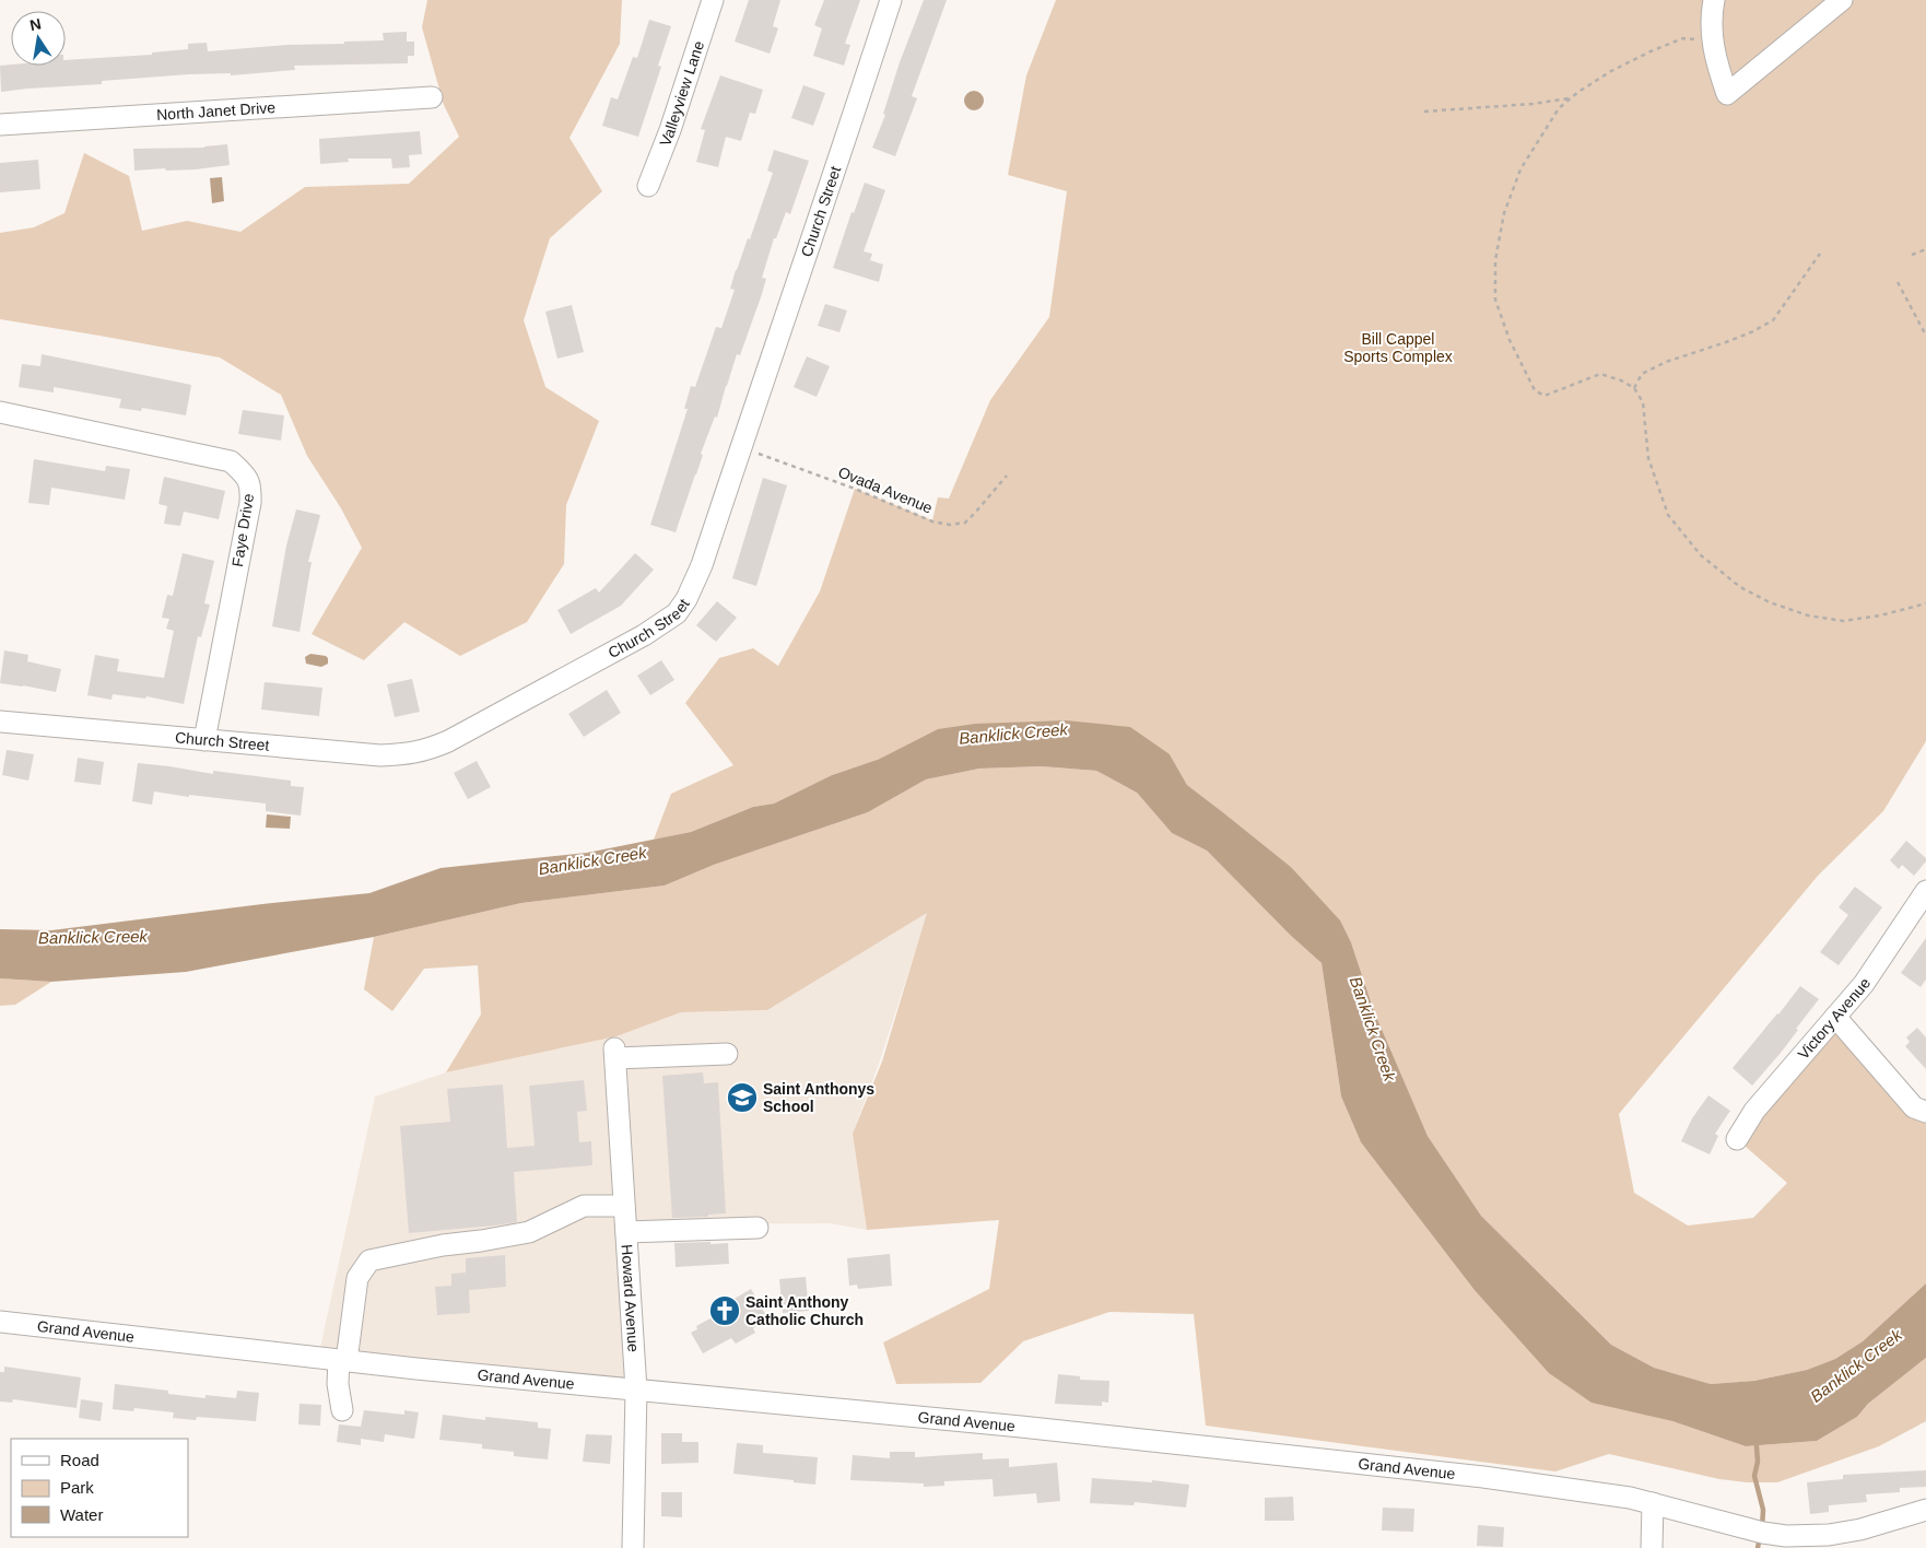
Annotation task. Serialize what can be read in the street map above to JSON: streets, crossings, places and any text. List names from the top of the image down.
{
  "streets": {
    "street": [
      "Valleyview Lane",
      "North Janet Drive",
      "Church Street",
      "Faye Drive",
      "Victory Avenue",
      "Howard Avenue",
      "Grand Avenue"
    ],
    "path": ["Ovada Avenue"]
  },
  "crossings": [
    ["Church Street", "Ovada Avenue"],
    ["Church Street", "Faye Drive"],
    ["Howard Avenue", "Grand Avenue"]
  ],
  "water": ["Banklick Creek"],
  "parks": ["Bill Cappel Sports Complex"],
  "places": {
    "school or university": ["Saint Anthonys School"],
    "church": ["Saint Anthony Catholic Church"]
  },
  "legend": ["Road", "Park", "Water"],
  "north": "top"
}
